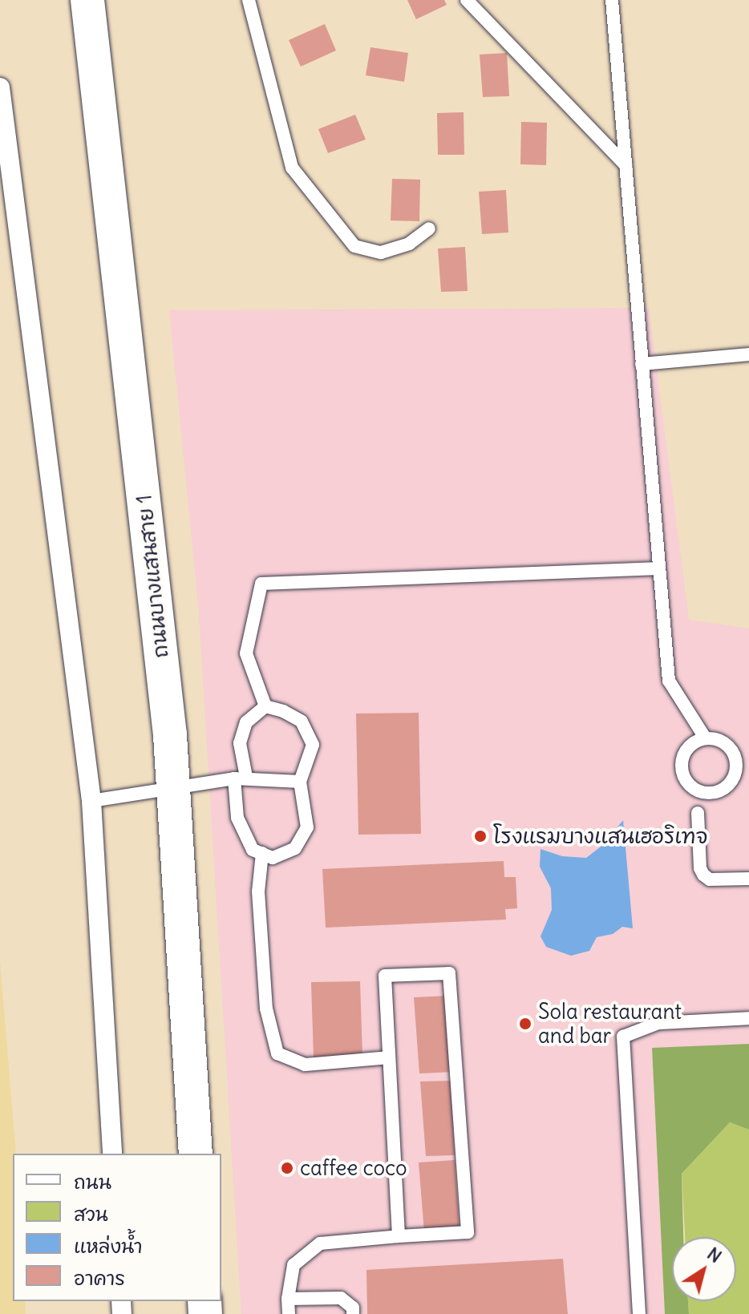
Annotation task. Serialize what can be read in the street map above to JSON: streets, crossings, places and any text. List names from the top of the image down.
{
  "streets": {
    "street": ["ถนนบางแสนสาย 1"]
  },
  "places": ["โรงแรมบางแสนเฮอริเทจ", "Sola restaurant and bar", "caffee coco"],
  "legend": [
    "ถนน",
    "สวน",
    "แหล่งน้ำ",
    "อาคาร"
  ],
  "north": "top right"
}
